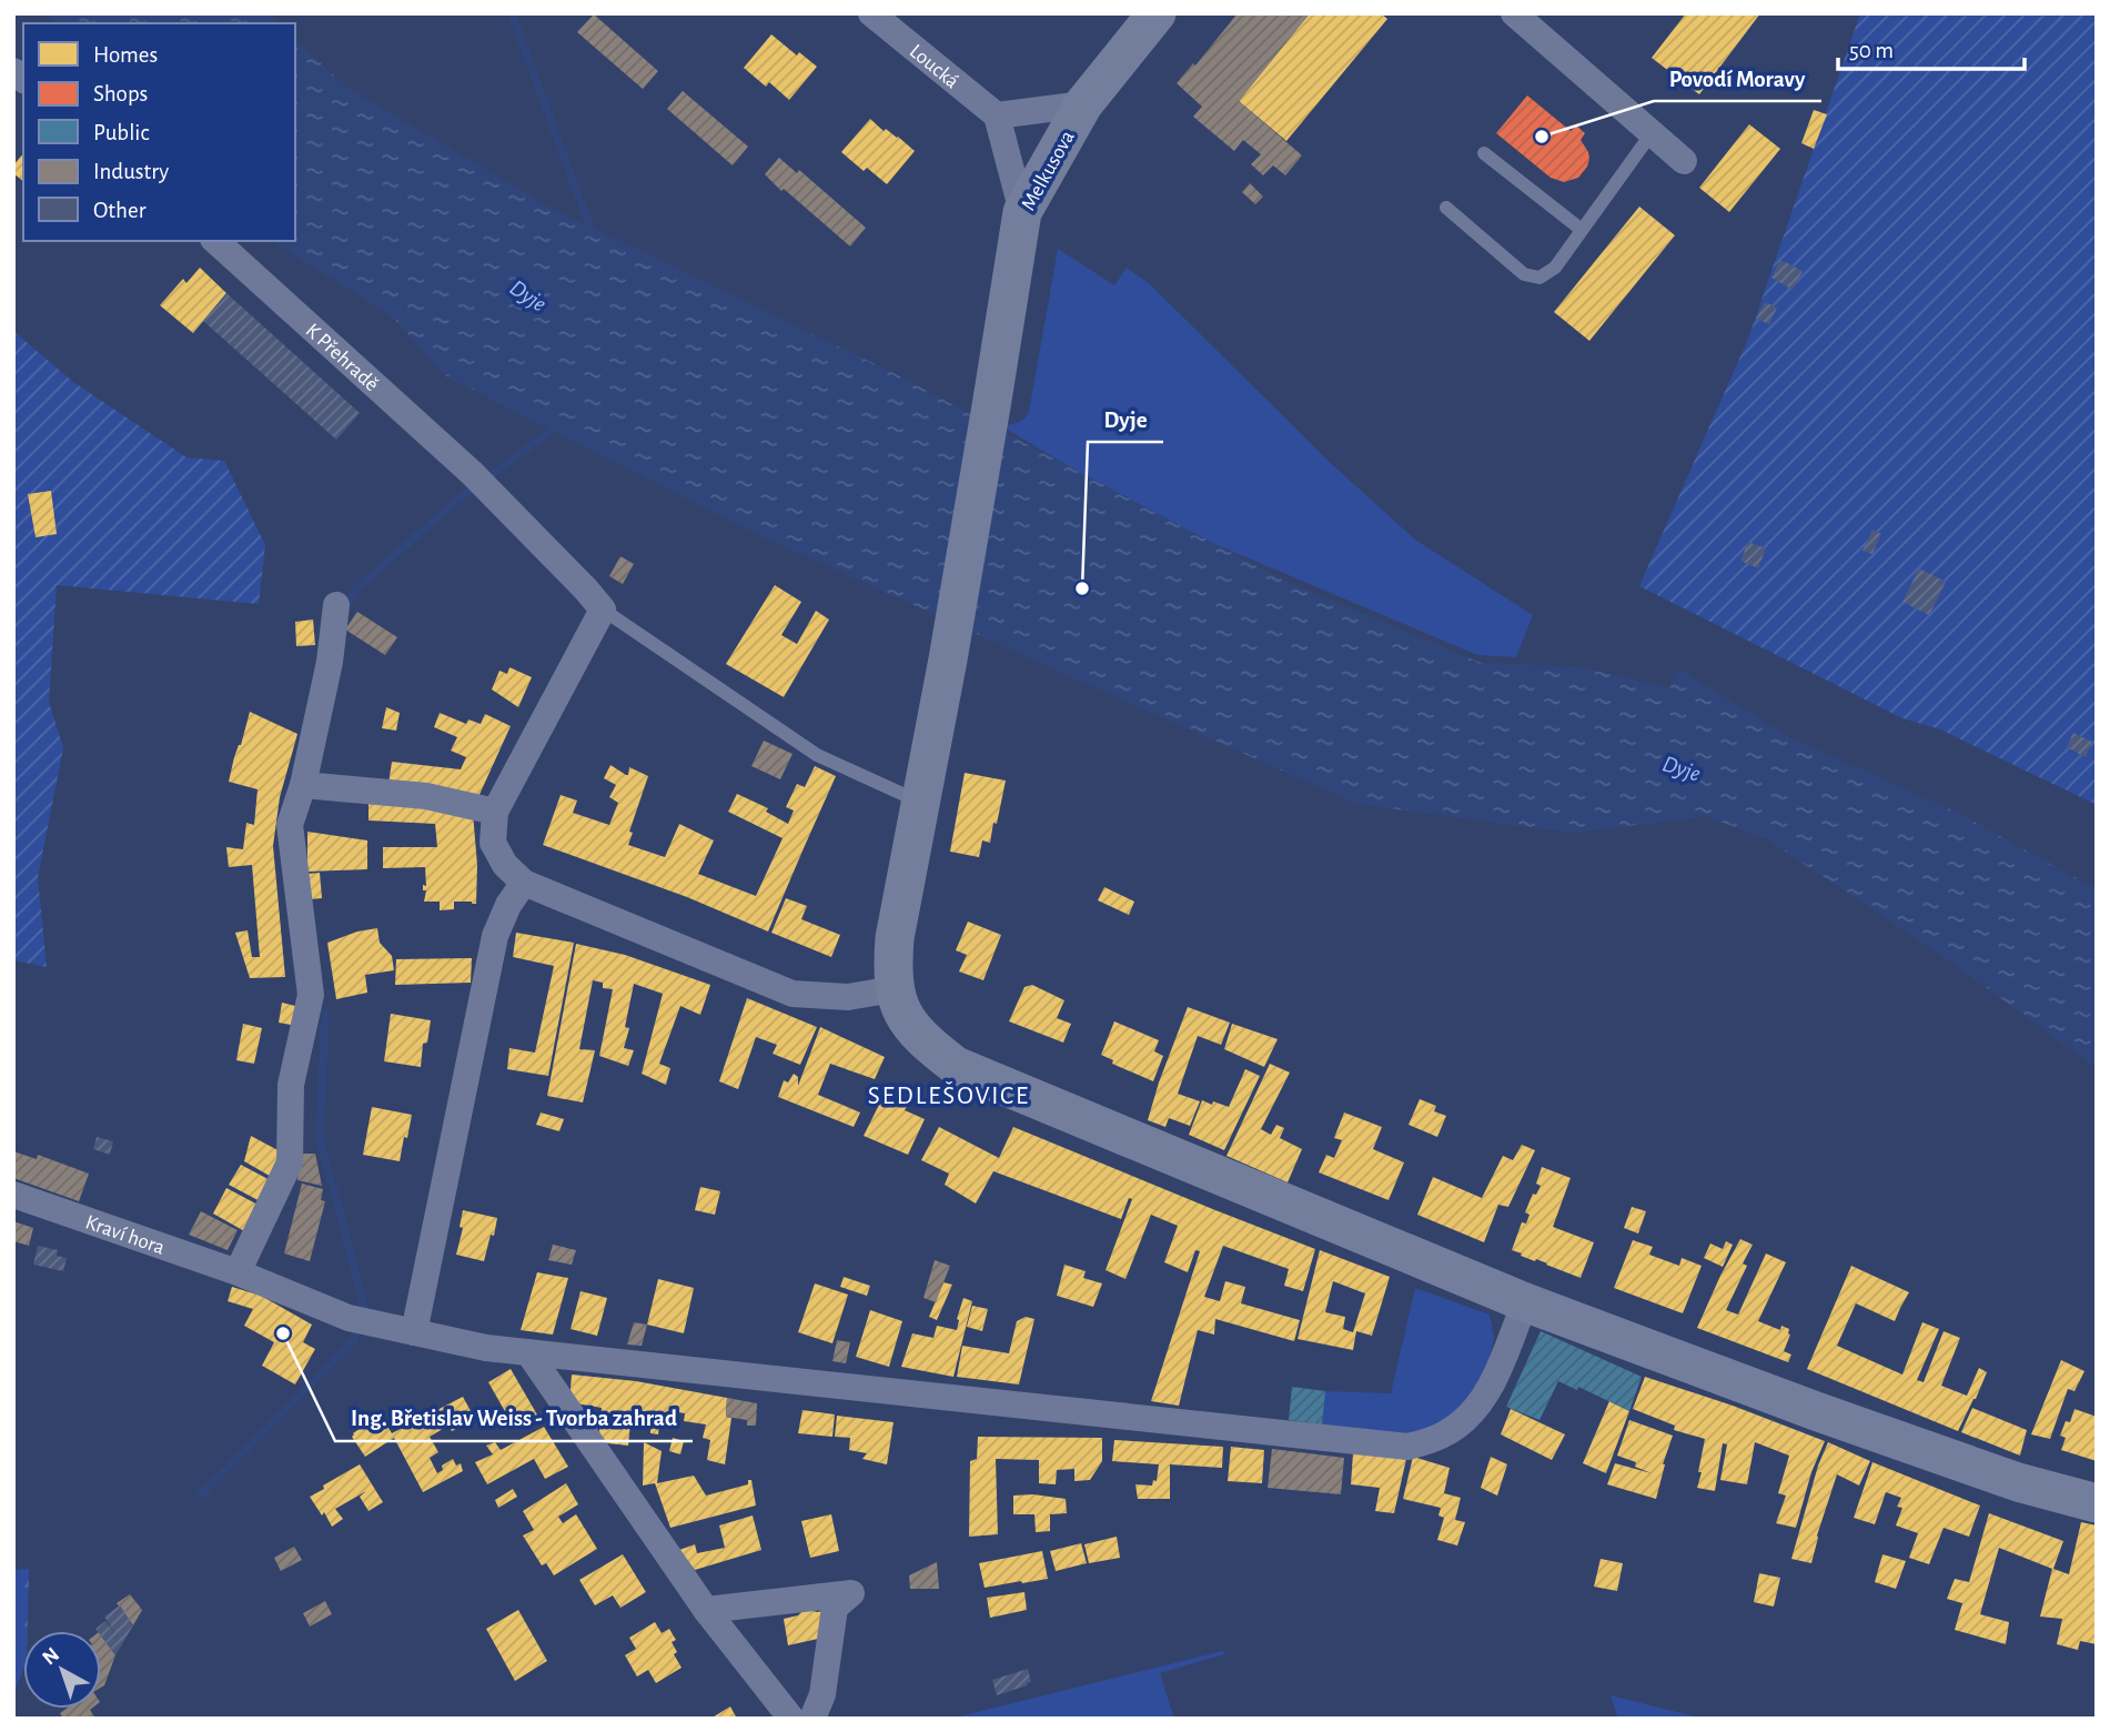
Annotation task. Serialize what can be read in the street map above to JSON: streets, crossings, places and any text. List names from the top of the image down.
{
  "streets": {
    "street": [
      "Loucká",
      "Melkusova",
      "K Přehradě",
      "Kraví hora"
    ]
  },
  "districts": ["SEDLEŠOVICE"],
  "water": ["Dyje"],
  "places": ["Povodí Moravy", "Dyje", "Ing. Břetislav Weiss - Tvorba zahrad"],
  "legend": [
    "Homes",
    "Shops",
    "Public",
    "Industry",
    "Other"
  ],
  "scale_bar": "50 m",
  "north": "top left"
}
